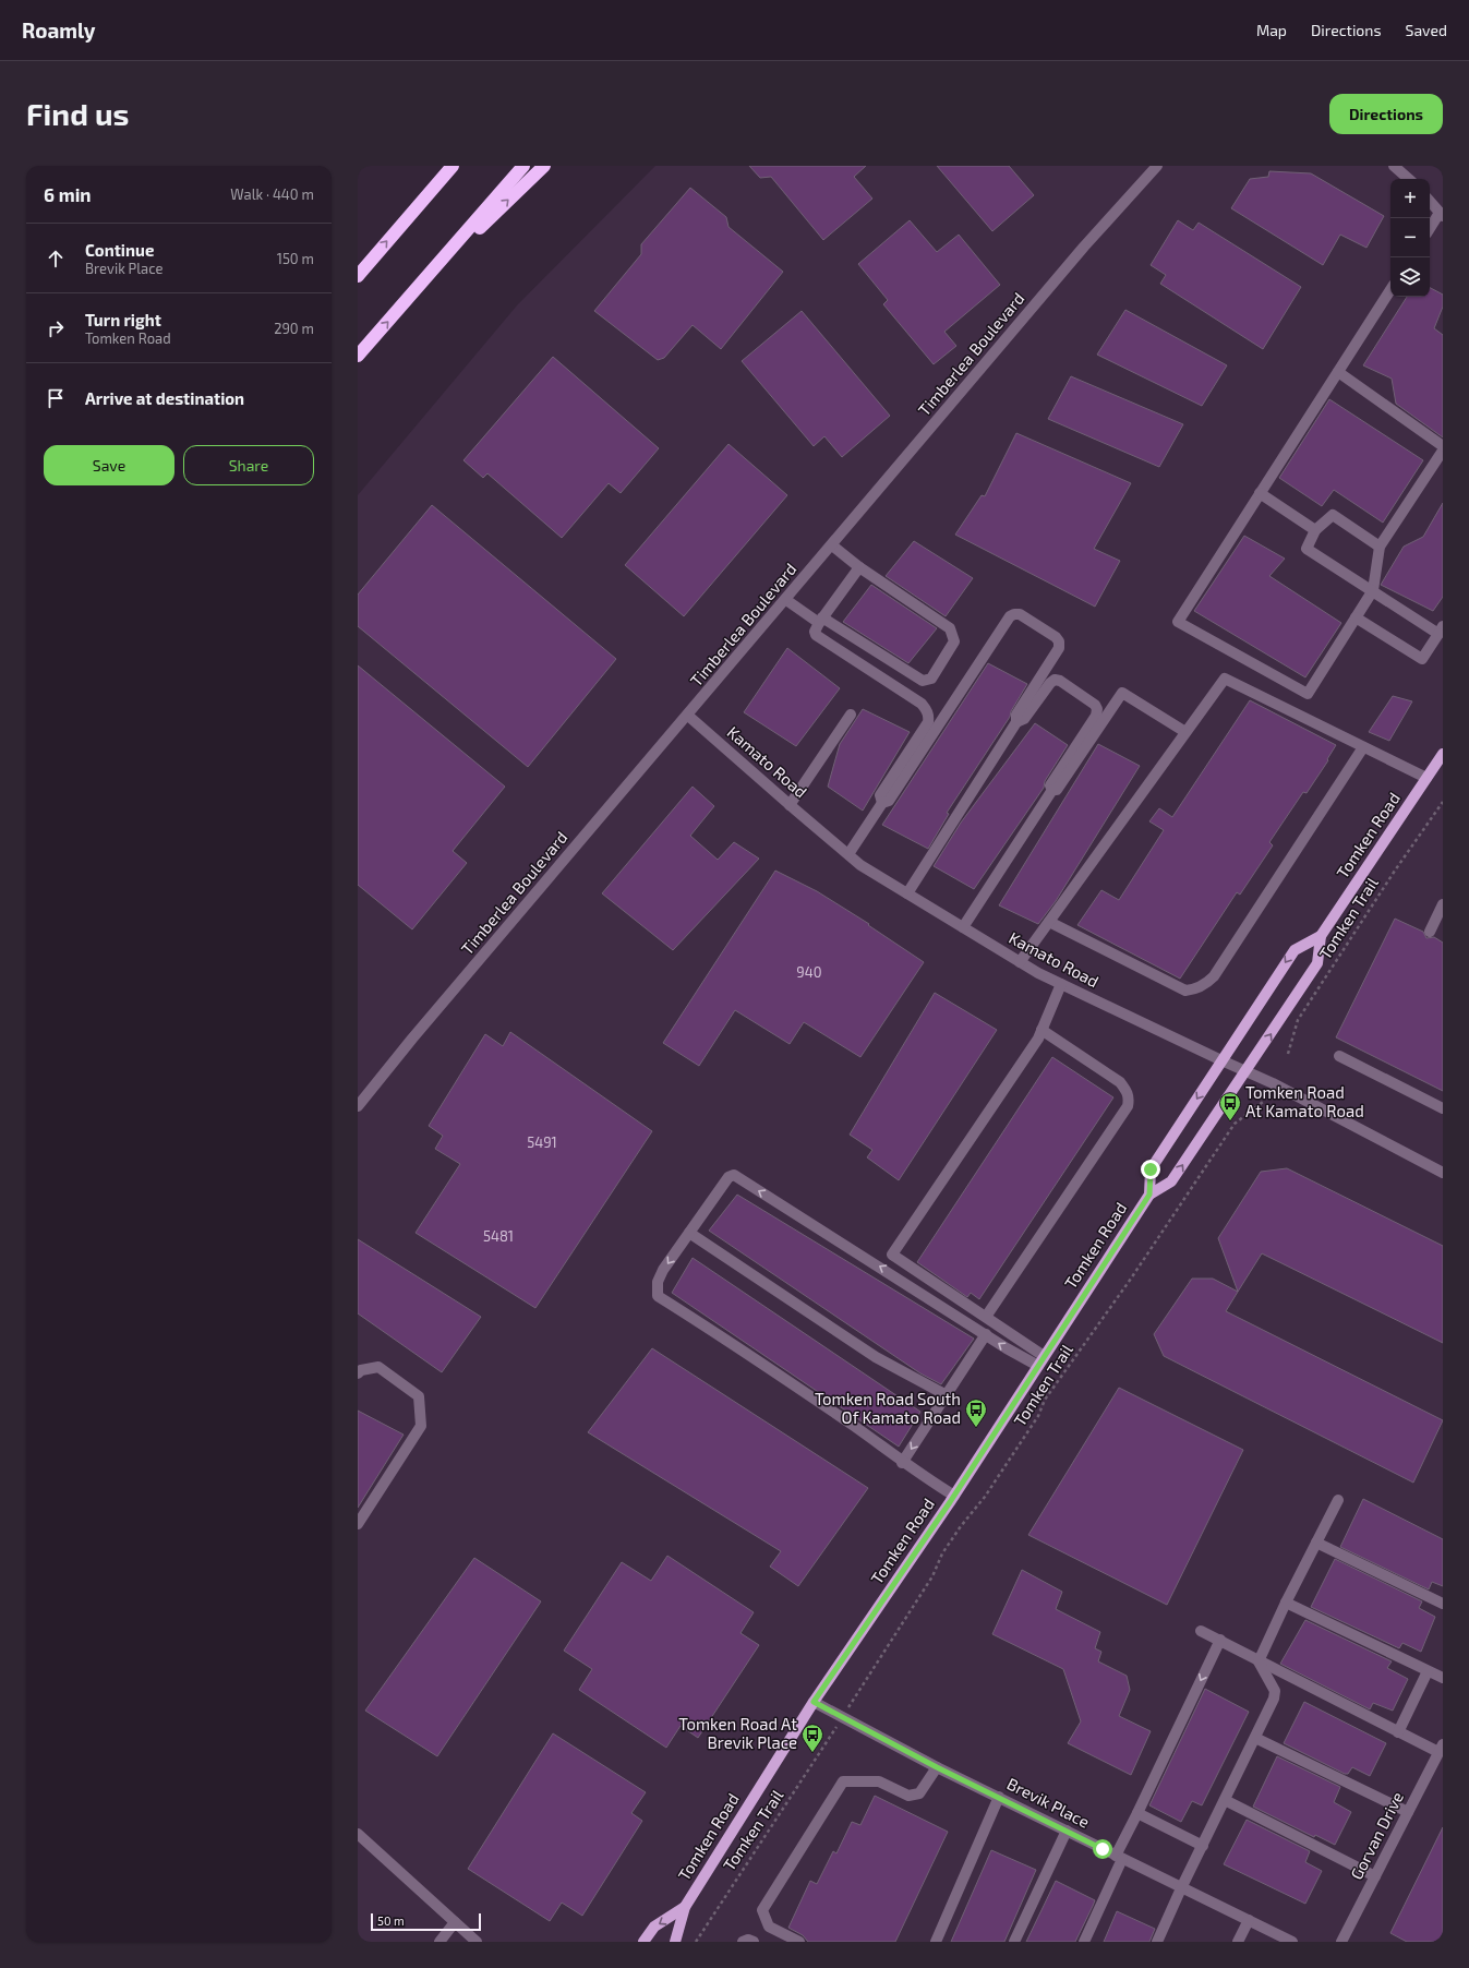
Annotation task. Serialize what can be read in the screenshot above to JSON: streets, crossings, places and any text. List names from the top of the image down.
{
  "streets": {
    "main road": ["Tomken Road"],
    "street": [
      "Timberlea Boulevard",
      "Kamato Road",
      "Brevik Place",
      "Gorvan Drive"
    ],
    "path": ["Tomken Trail"]
  },
  "crossings": [
    ["Timberlea Boulevard", "Kamato Road"],
    ["Kamato Road", "Tomken Road"],
    ["Tomken Road", "Brevik Place"]
  ],
  "places": {
    "bus stop": ["Tomken Road At Kamato Road", "Tomken Road South Of Kamato Road", "Tomken Road At Brevik Place"]
  },
  "house_numbers": ["940", "5491", "5481"],
  "scale_bar": "50 m",
  "page": {
    "header": "Roamly",
    "nav": ["Map", "Directions", "Saved"],
    "buttons": [
      "Directions",
      ["Save", "Share"]
    ],
    "title": "Find us",
    "heading": ["6 min", "Walk · 440 m"],
    "map_buttons": ["+", "−"],
    "list": [
      ["Continue", "Brevik Place", "150 m"],
      ["Turn right", "Tomken Road", "290 m"],
      "Arrive at destination"
    ],
    "scale": "50 m"
  }
}
